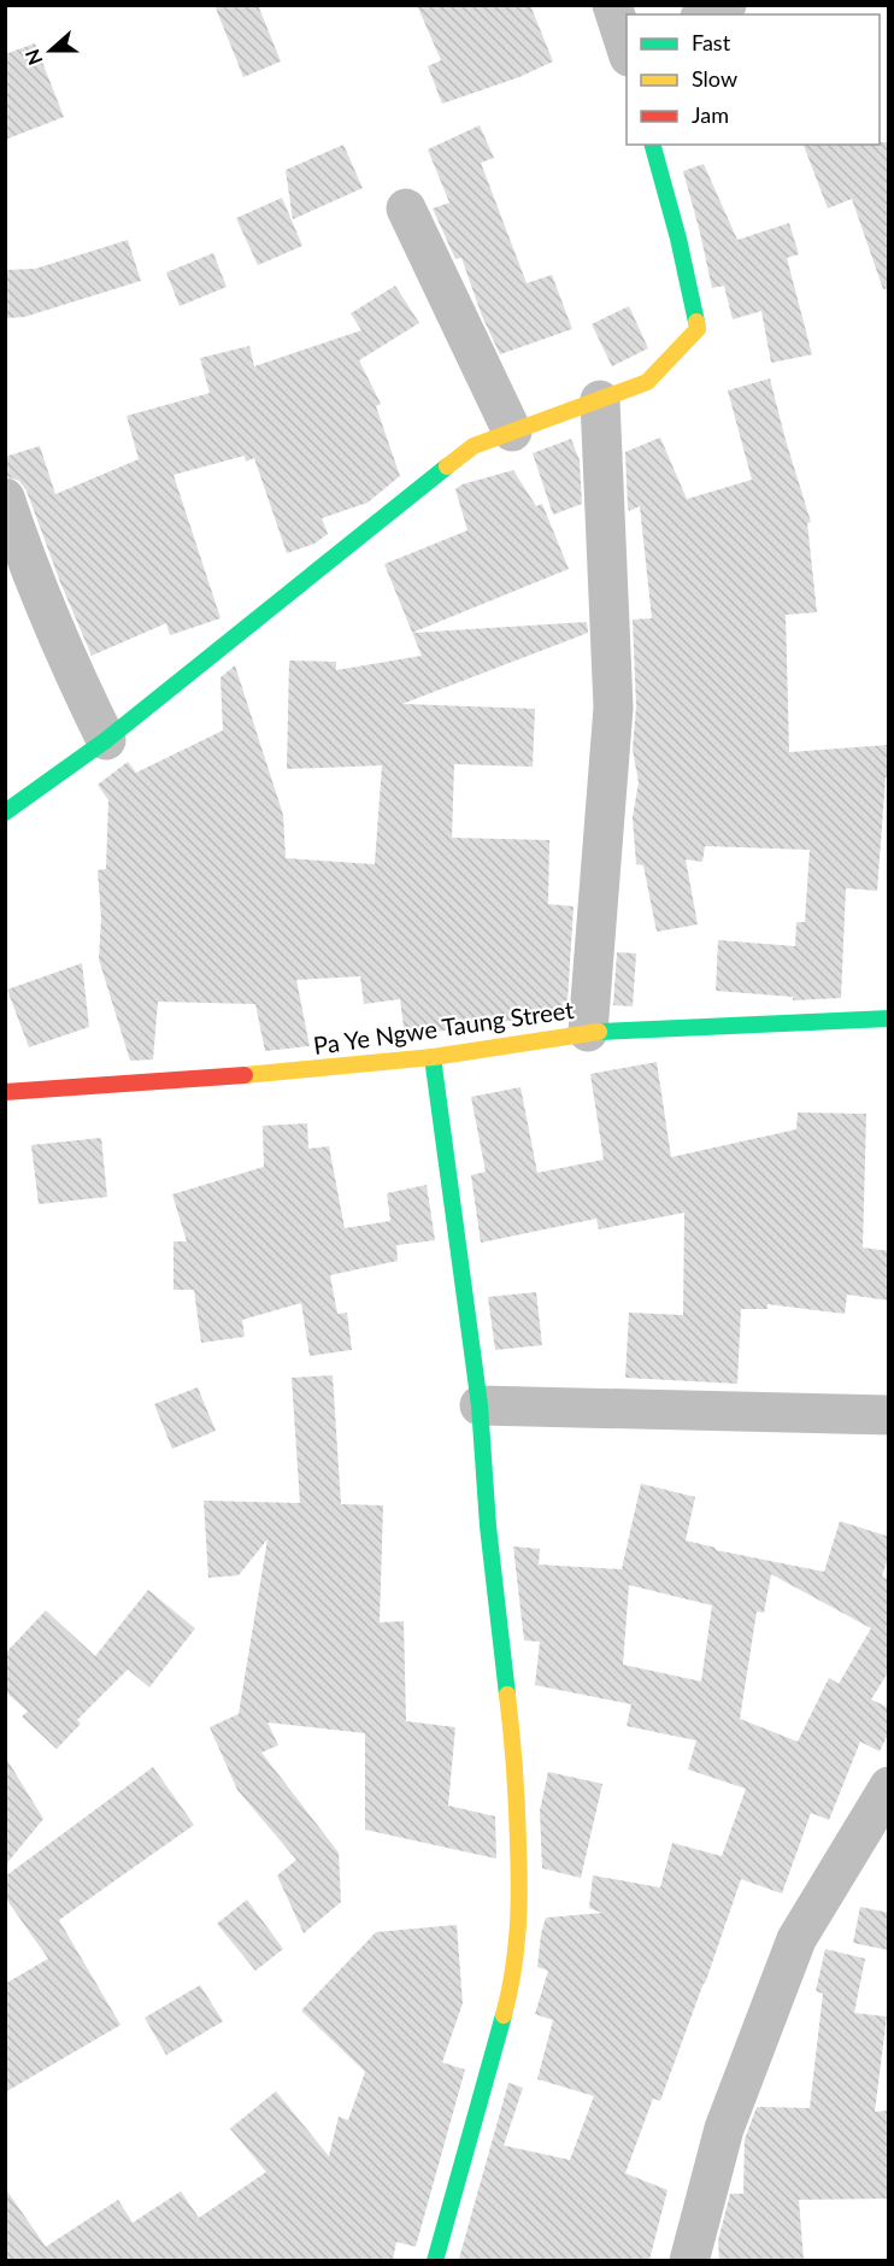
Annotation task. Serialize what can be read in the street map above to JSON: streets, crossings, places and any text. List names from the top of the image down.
{
  "streets": {
    "street": ["Pa Ye Ngwe Taung Street"]
  },
  "legend": ["Fast", "Slow", "Jam"],
  "north": "left"
}
